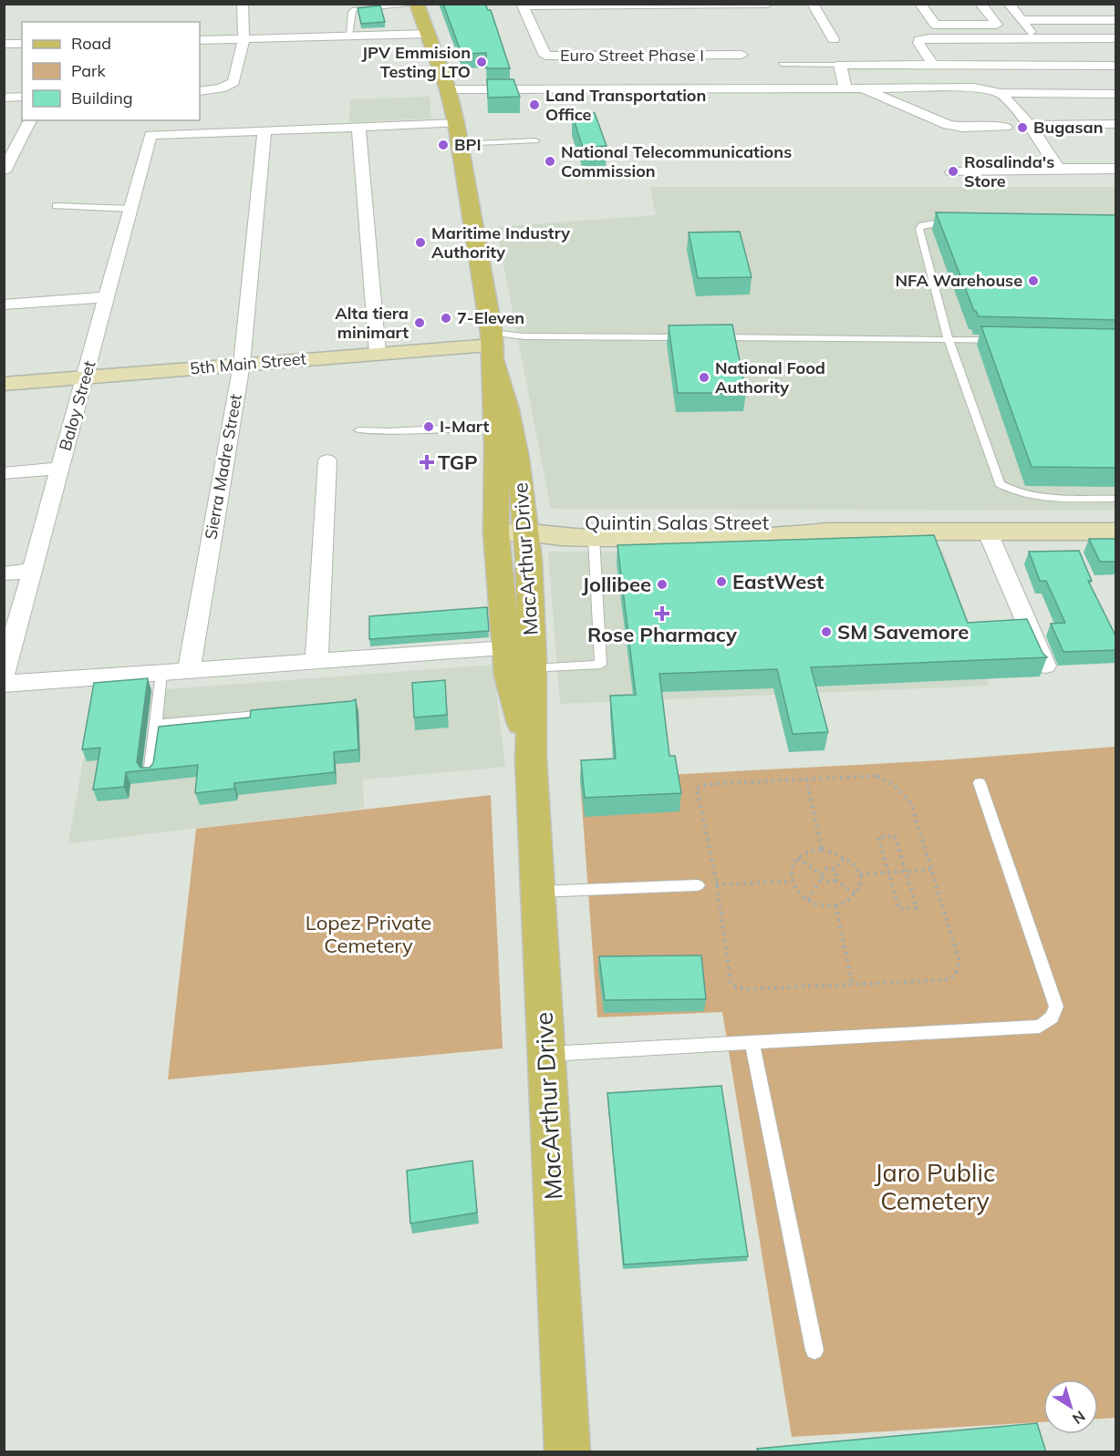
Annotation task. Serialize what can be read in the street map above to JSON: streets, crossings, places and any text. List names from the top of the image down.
{
  "streets": {
    "main road": ["5th Main Street", "Quintin Salas Street", "MacArthur Drive"],
    "street": ["Euro Street Phase I", "Baloy Street", "Sierra Madre Street"]
  },
  "crossings": [
    ["5th Main Street", "Baloy Street"],
    ["5th Main Street", "Sierra Madre Street"],
    ["5th Main Street", "MacArthur Drive"],
    ["Baloy Street", "Sierra Madre Street"],
    ["Quintin Salas Street", "MacArthur Drive"]
  ],
  "parks": ["Lopez Private Cemetery", "Jaro Public Cemetery"],
  "places": {
    "other": [
      "JPV Emmision Testing LTO",
      "Land Transportation Office",
      "Bugasan",
      "BPI",
      "National Telecommunications Commission",
      "Rosalinda's Store",
      "Maritime Industry Authority",
      "NFA Warehouse",
      "7-Eleven",
      "Alta tiera minimart",
      "National Food Authority",
      "I-Mart",
      "EastWest",
      "Jollibee",
      "SM Savemore"
    ],
    "health": ["TGP", "Rose Pharmacy"]
  },
  "legend": ["Road", "Park", "Building"],
  "north": "bottom right"
}
